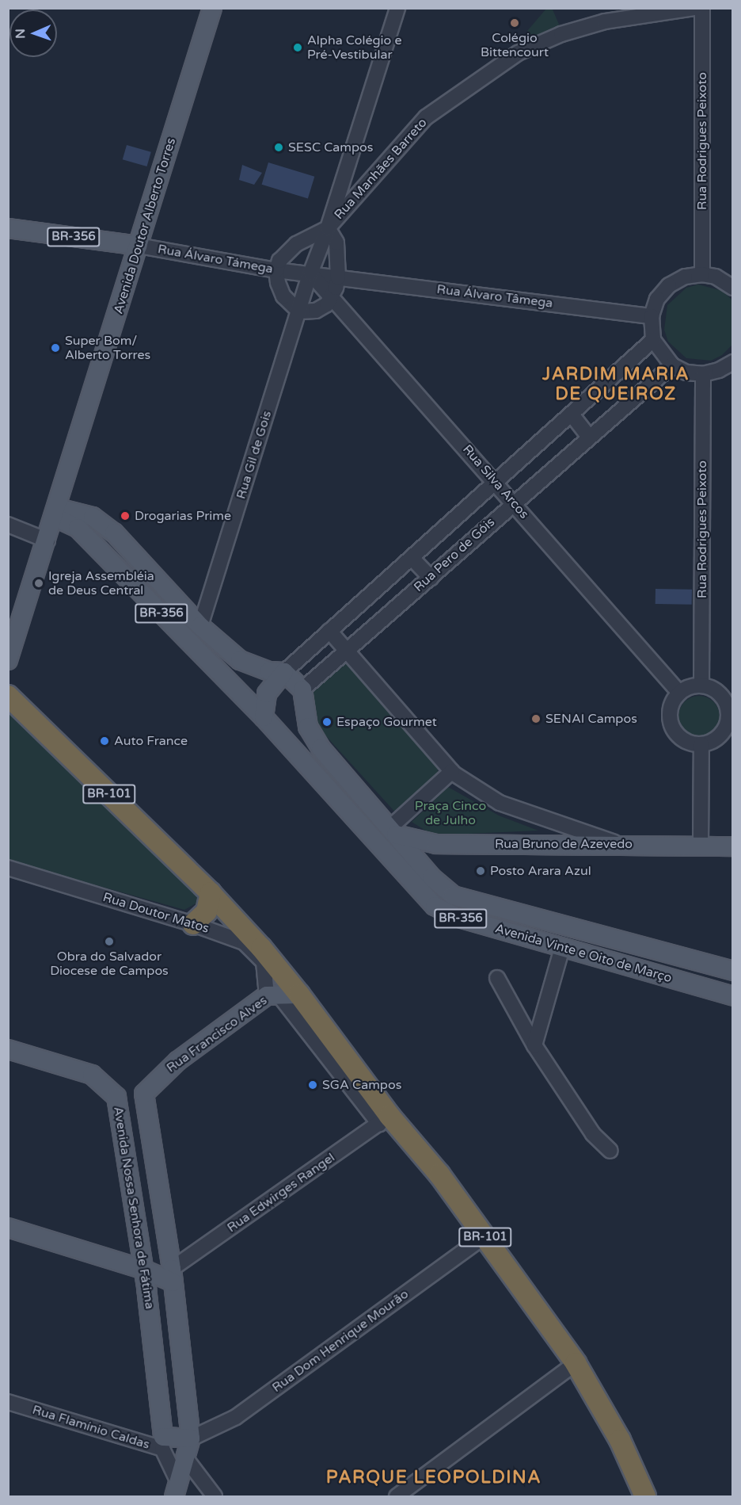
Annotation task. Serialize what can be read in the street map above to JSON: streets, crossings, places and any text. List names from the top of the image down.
{
  "streets": {
    "highway": ["BR-101"],
    "main road": [
      "Avenida Doutor Alberto Torres",
      "BR-356",
      "Rua Álvaro Támega",
      "Rua Bruno de Azevedo",
      "Avenida Vinte e Oito de Março",
      "Rua Francisco Alves",
      "Avenida Nossa Senhora de Fátima"
    ],
    "street": [
      "Rua Rodrigues Peixoto",
      "Rua Manhães Barreto",
      "Rua Álvaro Tâmega",
      "Rua Gil de Gois",
      "Rua Silva Arcos",
      "Rua Pero de Góis",
      "Rua Doutor Matos",
      "Rua Edwirges Rangel",
      "Rua Dom Henrique Mourão",
      "Rua Flamínio Caldas"
    ]
  },
  "crossings": [
    ["Rua Rodrigues Peixoto", "Rua Silva Arcos"],
    ["Rua Manhães Barreto", "Rua Gil de Gois"],
    ["Avenida Doutor Alberto Torres", "BR-356"],
    ["Avenida Doutor Alberto Torres", "Rua Álvaro Támega"],
    ["BR-356", "Rua Gil de Gois"],
    ["BR-356", "Rua Pero de Góis"],
    ["BR-356", "Avenida Vinte e Oito de Março"],
    ["Rua Álvaro Támega", "Rua Álvaro Tâmega"],
    ["Rua Álvaro Támega", "Rua Gil de Gois"],
    ["Rua Álvaro Támega", "Rua Silva Arcos"],
    ["Rua Gil de Gois", "Rua Silva Arcos"],
    ["Rua Silva Arcos", "Rua Pero de Góis"],
    ["Rua Pero de Góis", "Avenida Vinte e Oito de Março"],
    ["BR-101", "Rua Francisco Alves"],
    ["BR-101", "Rua Edwirges Rangel"],
    ["BR-101", "Rua Dom Henrique Mourão"],
    ["Rua Bruno de Azevedo", "Avenida Vinte e Oito de Março"],
    ["Rua Doutor Matos", "Rua Francisco Alves"],
    ["Rua Francisco Alves", "Avenida Nossa Senhora de Fátima"],
    ["Rua Edwirges Rangel", "Avenida Nossa Senhora de Fátima"],
    ["Avenida Nossa Senhora de Fátima", "Rua Dom Henrique Mourão"],
    ["Avenida Nossa Senhora de Fátima", "Rua Flamínio Caldas"]
  ],
  "districts": ["JARDIM MARIA DE QUEIROZ", "PARQUE LEOPOLDINA"],
  "parks": ["Praça Cinco de Julho"],
  "places": [
    "Colégio Bittencourt",
    "Alpha Colégio e Pré-Vestibular",
    "SESC Campos",
    "Super Bom/ Alberto Torres",
    "Drogarias Prime",
    "Igreja Assembléia de Deus Central",
    "SENAI Campos",
    "Espaço Gourmet",
    "Auto France",
    "Posto Arara Azul",
    "Obra do Salvador Diocese de Campos",
    "SGA Campos"
  ],
  "north": "left"
}
